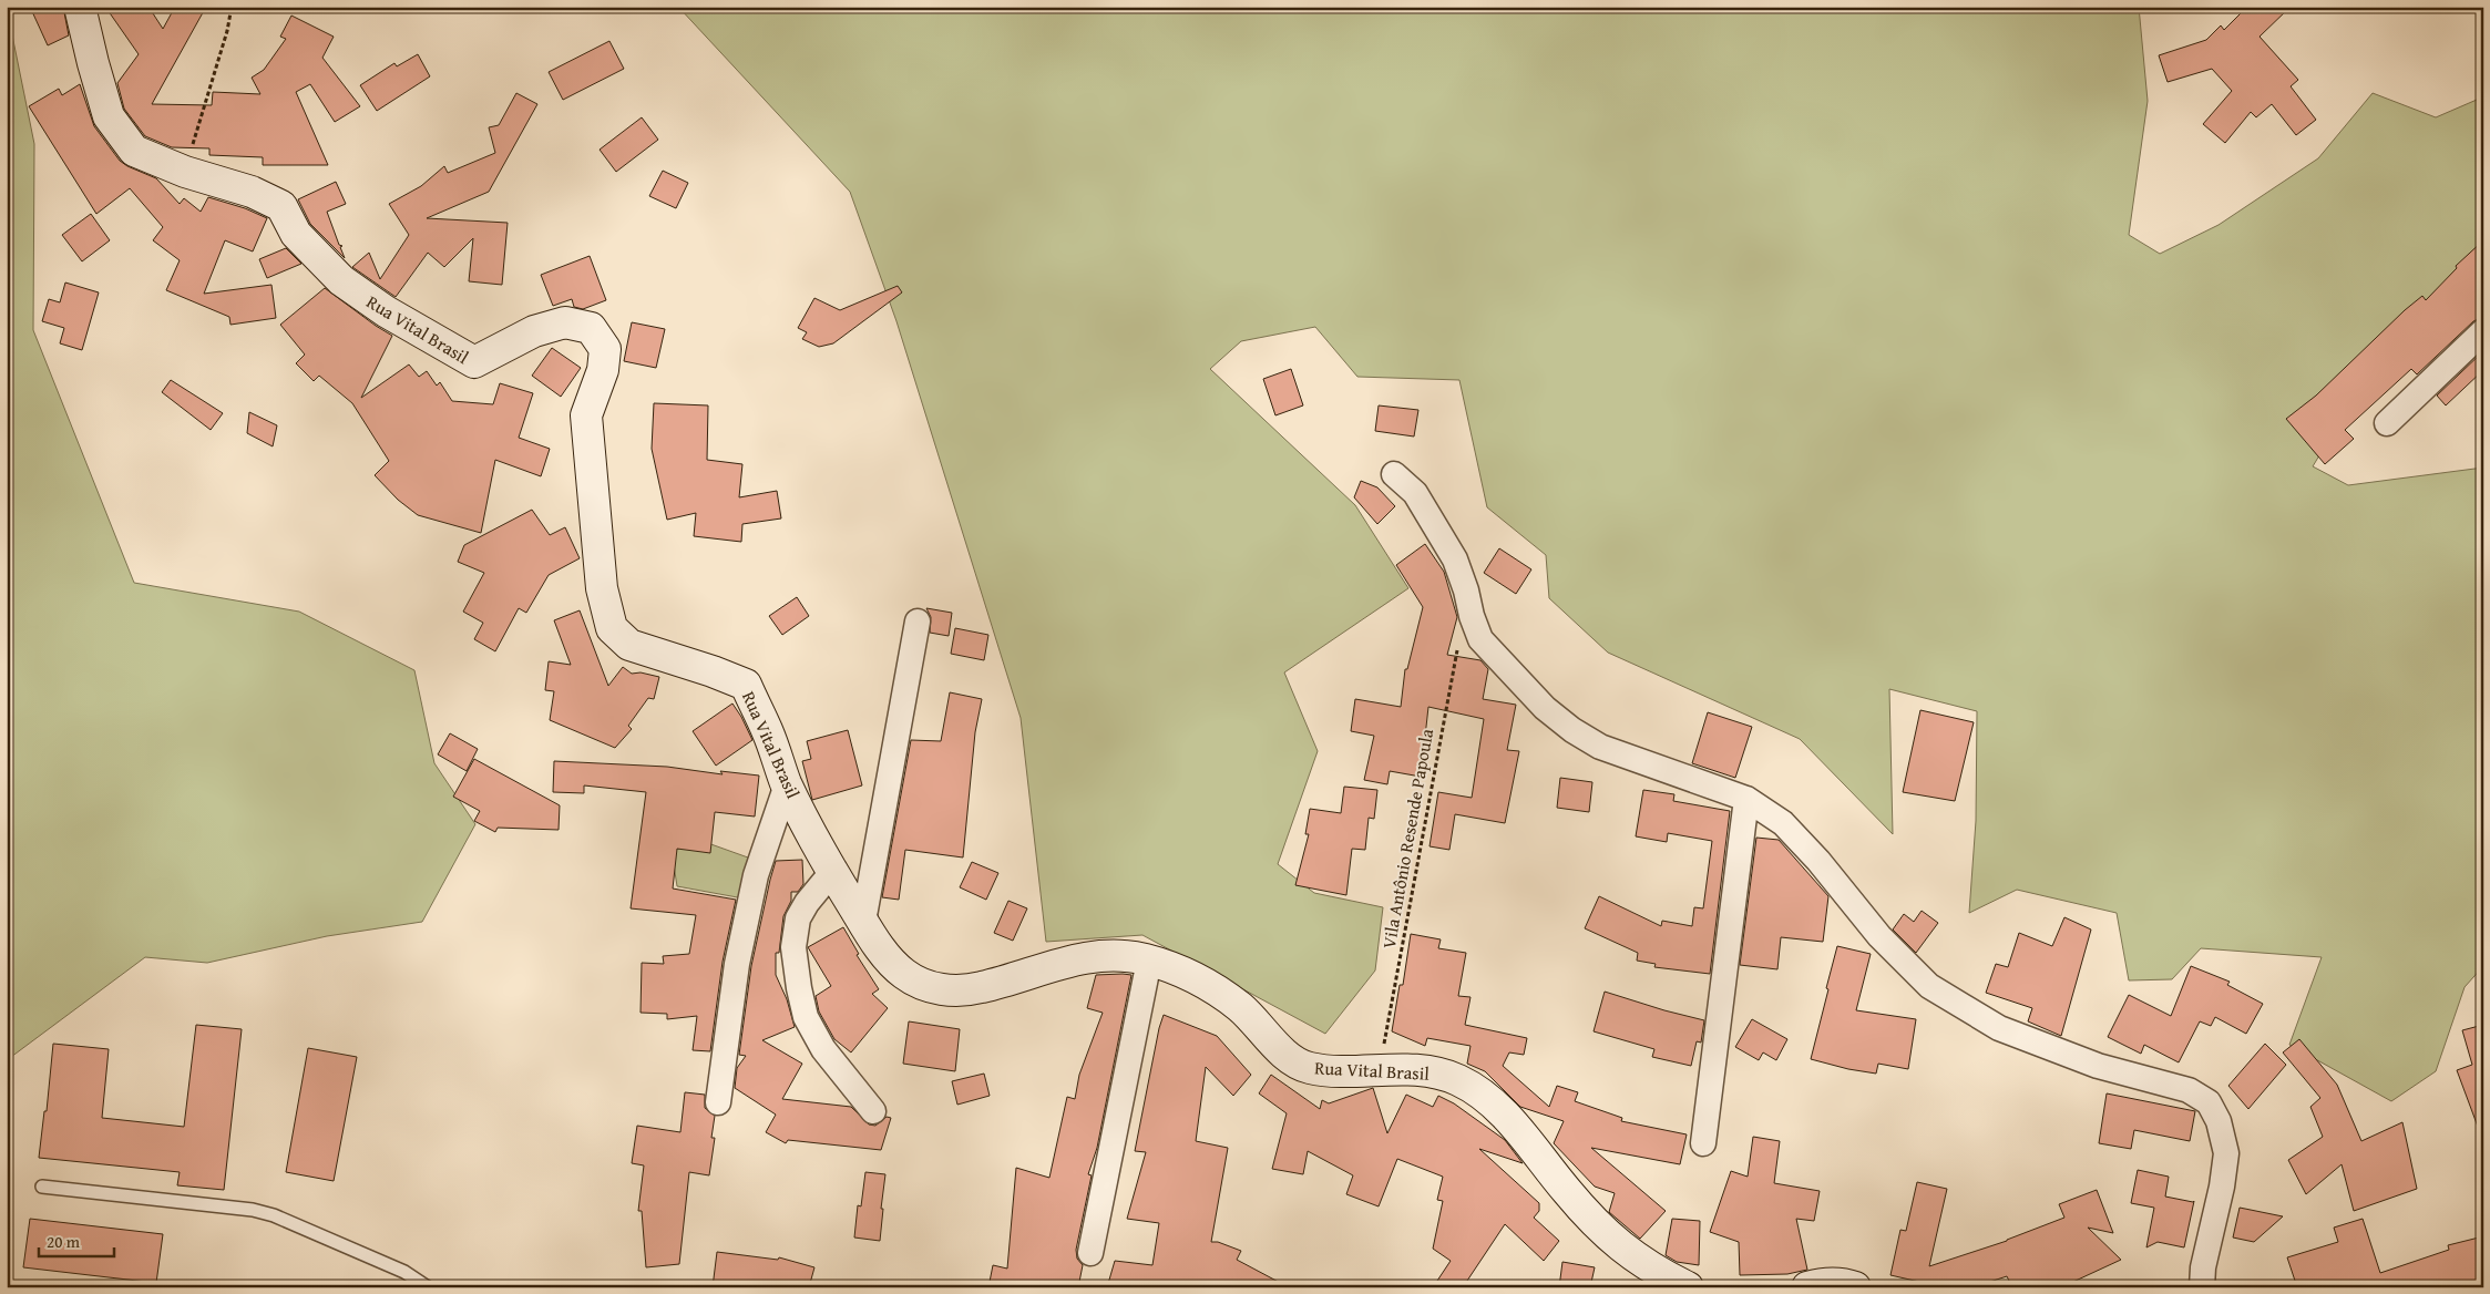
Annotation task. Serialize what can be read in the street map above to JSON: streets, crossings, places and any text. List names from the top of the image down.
{
  "streets": {
    "street": ["Rua Vital Brasil"],
    "path": ["Vila Antônio Resende Papoula"]
  },
  "crossings": [
    ["Rua Vital Brasil", "Vila Antônio Resende Papoula"]
  ],
  "scale_bar": "20 m"
}
